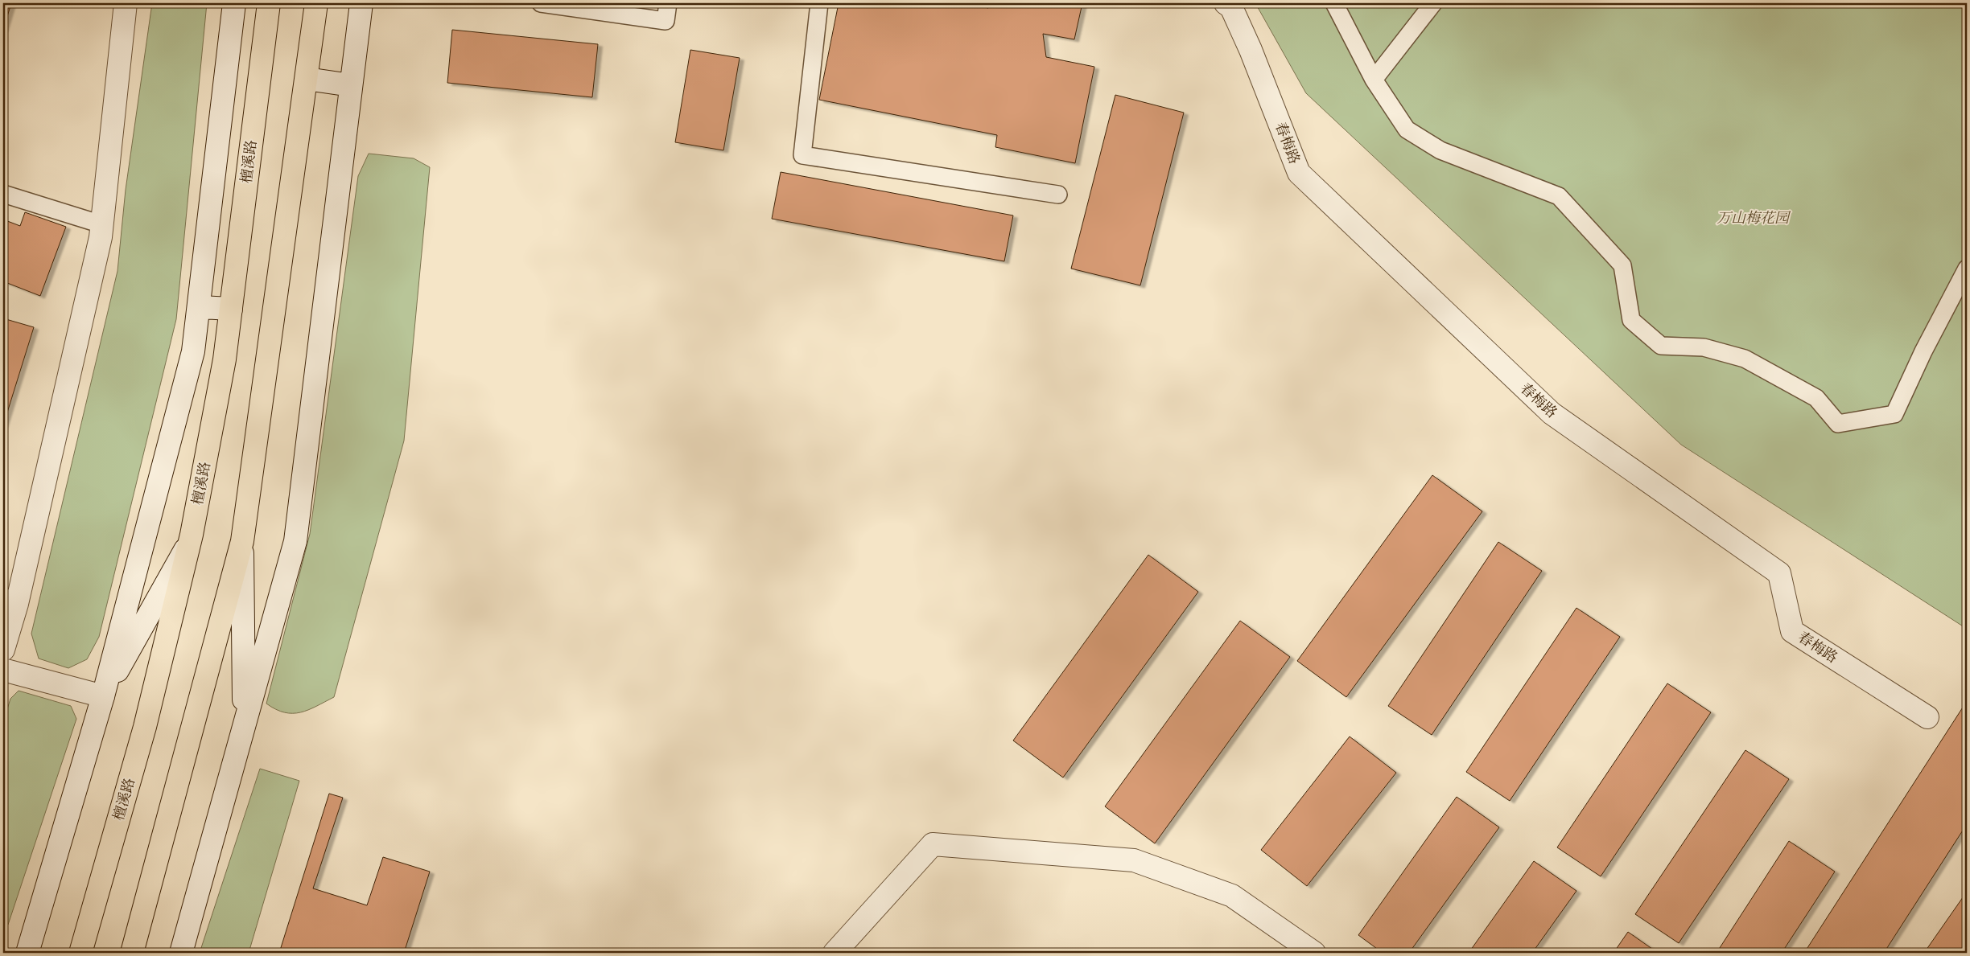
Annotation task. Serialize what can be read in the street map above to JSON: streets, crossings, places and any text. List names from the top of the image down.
{
  "streets": {
    "main road": ["檀溪路"],
    "street": ["春梅路"]
  },
  "parks": ["万山梅花园"]
}
